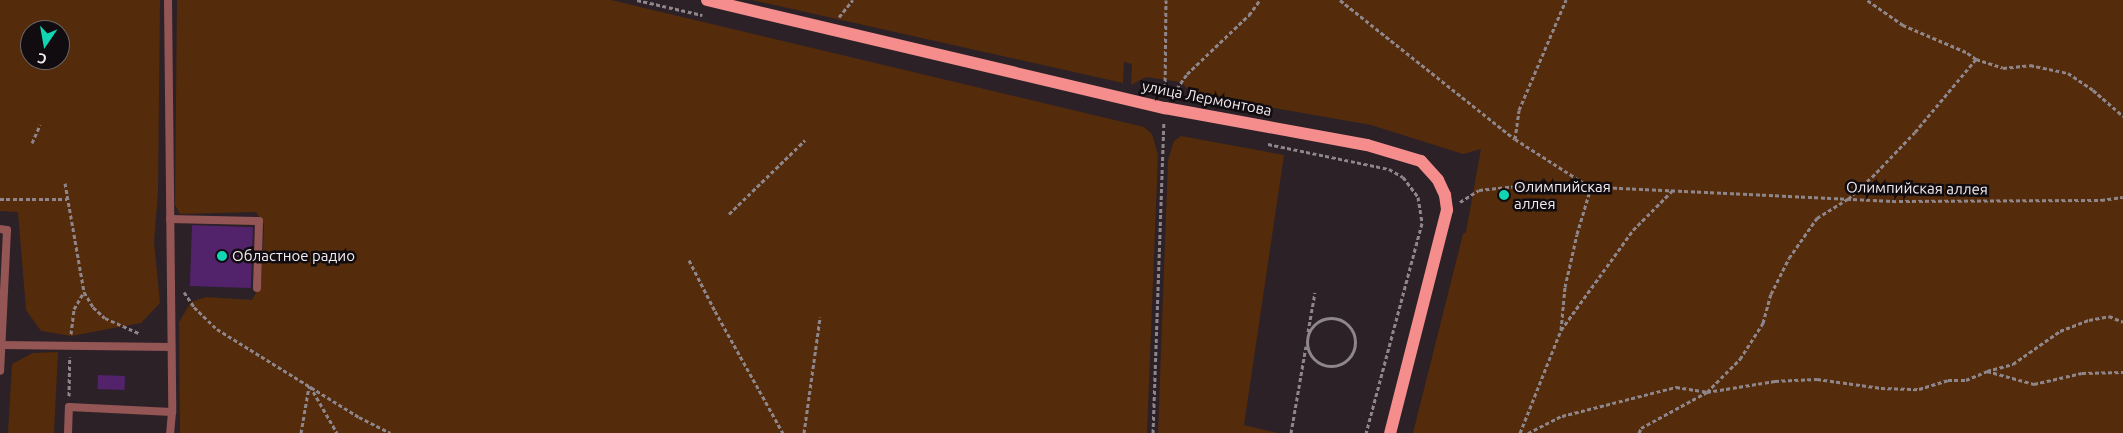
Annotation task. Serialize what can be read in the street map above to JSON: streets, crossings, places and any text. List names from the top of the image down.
{
  "streets": {
    "main road": ["улица Лермонтова"],
    "path": ["Олимпийская аллея"]
  },
  "crossings": [
    ["улица Лермонтова", "Олимпийская аллея"]
  ],
  "places": ["Олимпийская аллея", "Областное радио"],
  "north": "bottom"
}
